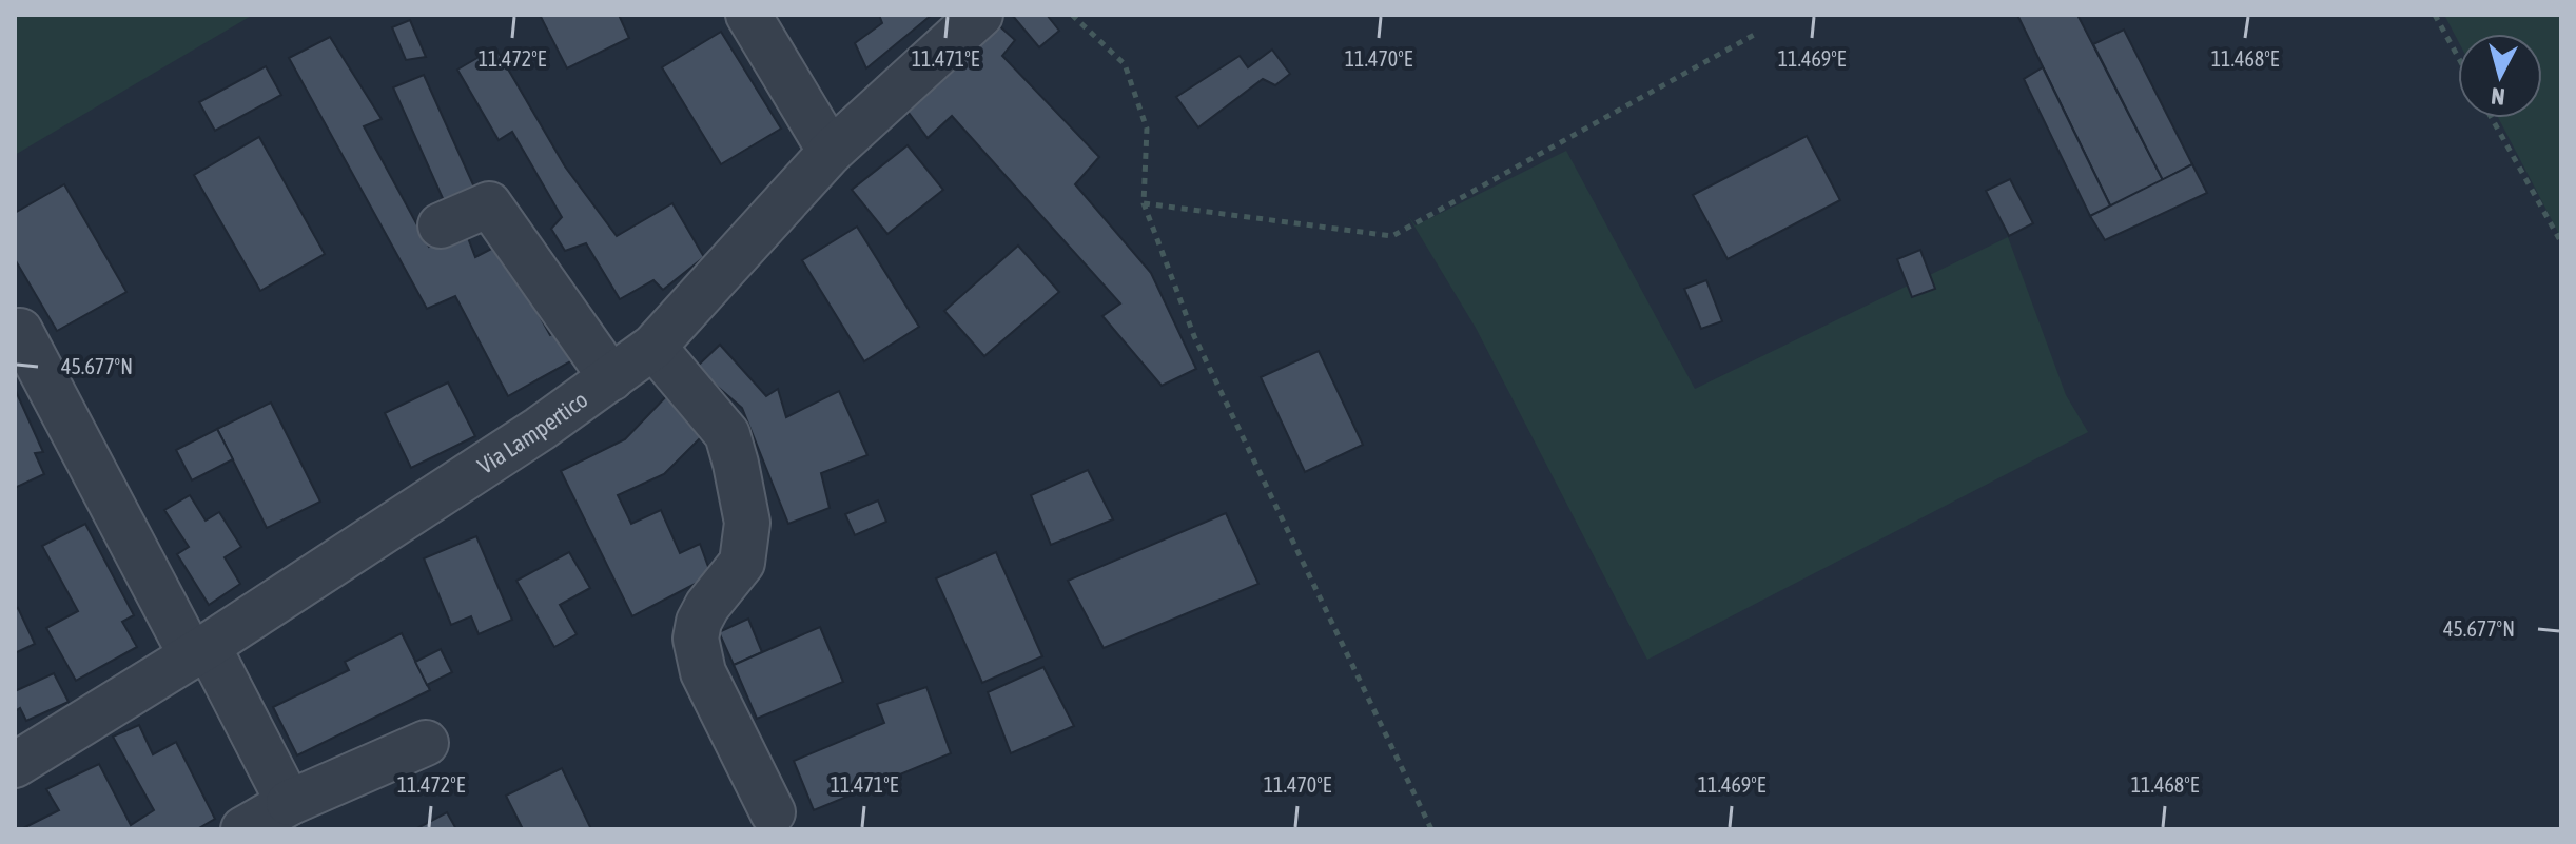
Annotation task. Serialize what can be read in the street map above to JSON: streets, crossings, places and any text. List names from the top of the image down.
{
  "streets": {
    "street": ["Via Lampertico"]
  },
  "north": "bottom",
  "coordinates": [
    "11.472°E",
    "11.471°E",
    "11.470°E",
    "11.469°E",
    "11.468°E",
    "45.677°N"
  ]
}
